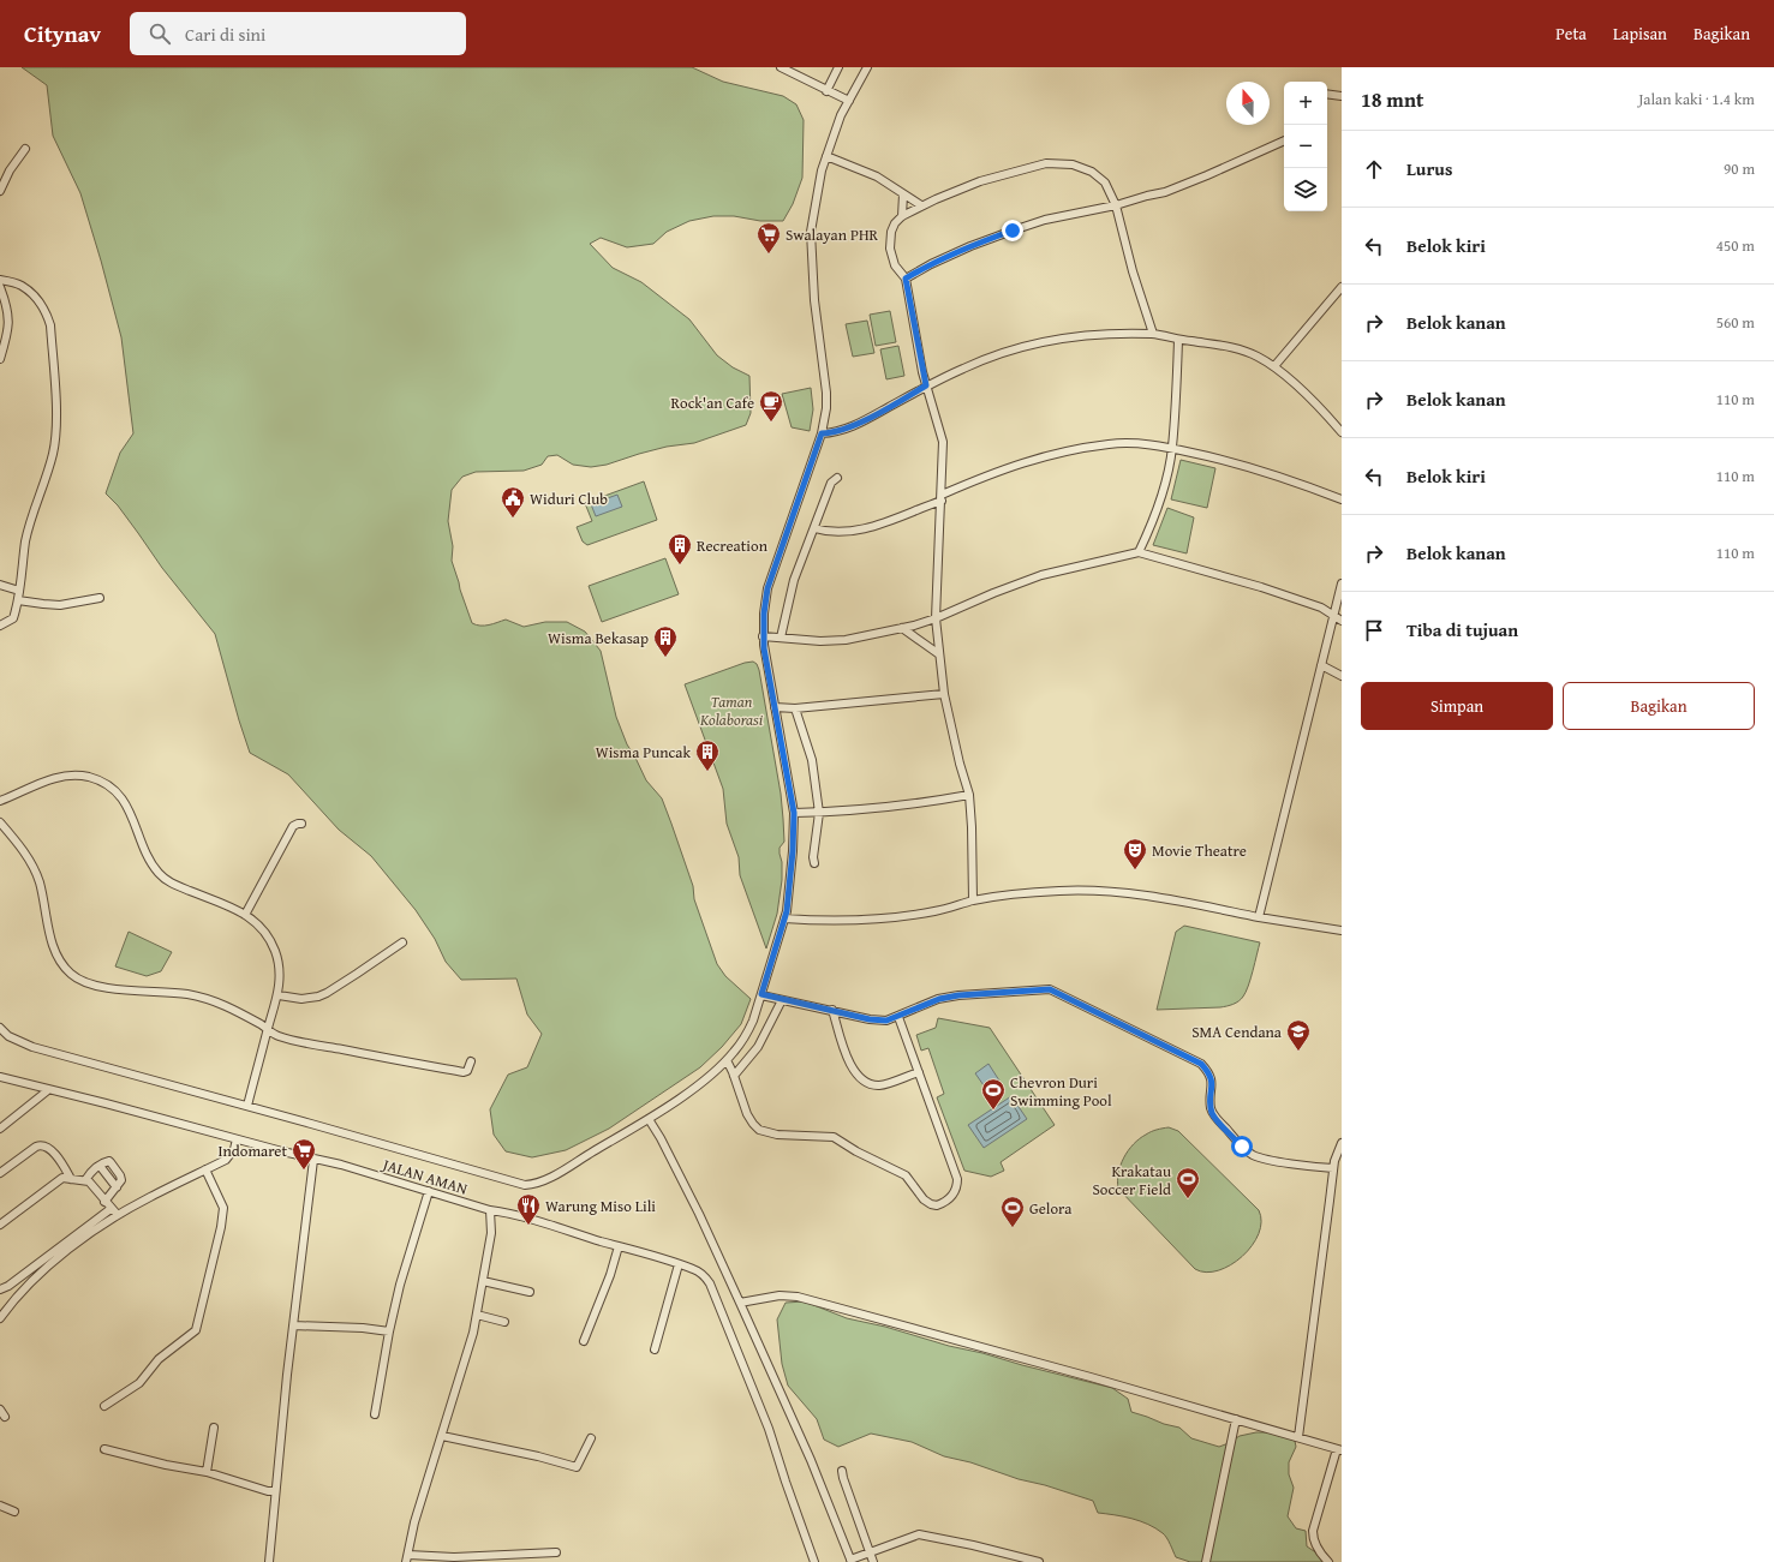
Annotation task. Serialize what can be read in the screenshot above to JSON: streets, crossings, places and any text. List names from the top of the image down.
{
  "streets": {
    "street": ["JALAN AMAN"]
  },
  "parks": ["Taman Kolaborasi"],
  "places": {
    "supermarket": ["Swalayan PHR", "Indomaret"],
    "cafe": ["Rock'an Cafe"],
    "public building": ["Widuri Club"],
    "building": ["Recreation", "Wisma Bekasap", "Wisma Puncak"],
    "theatre": ["Movie Theatre"],
    "school or university": ["SMA Cendana"],
    "sports": ["Chevron Duri Swimming Pool", "Krakatau Soccer Field", "Gelora"],
    "restaurant": ["Warung Miso Lili"]
  },
  "north": "top",
  "page": {
    "header": "Citynav",
    "search": "Cari di sini",
    "nav": ["Peta", "Lapisan", "Bagikan"],
    "heading": ["18 mnt", "Jalan kaki · 1.4 km"],
    "map_buttons": ["+", "−"],
    "list": [
      ["Lurus", "90 m"],
      ["Belok kiri", "450 m"],
      ["Belok kanan", "560 m"],
      ["Belok kanan", "110 m"],
      ["Belok kiri", "110 m"],
      ["Belok kanan", "110 m"],
      "Tiba di tujuan"
    ],
    "buttons": ["Simpan", "Bagikan"]
  }
}
